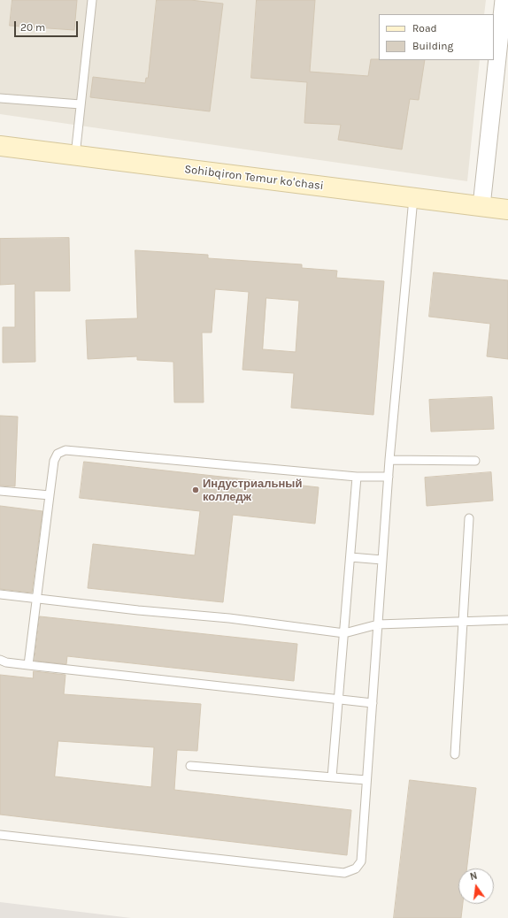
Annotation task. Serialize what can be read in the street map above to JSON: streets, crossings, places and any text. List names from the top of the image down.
{
  "streets": {
    "main road": ["Sohibqiron Temur koʻchasi"]
  },
  "places": ["Индустриальный колледж"],
  "legend": ["Road", "Building"],
  "scale_bar": "20 m",
  "north": "top"
}
